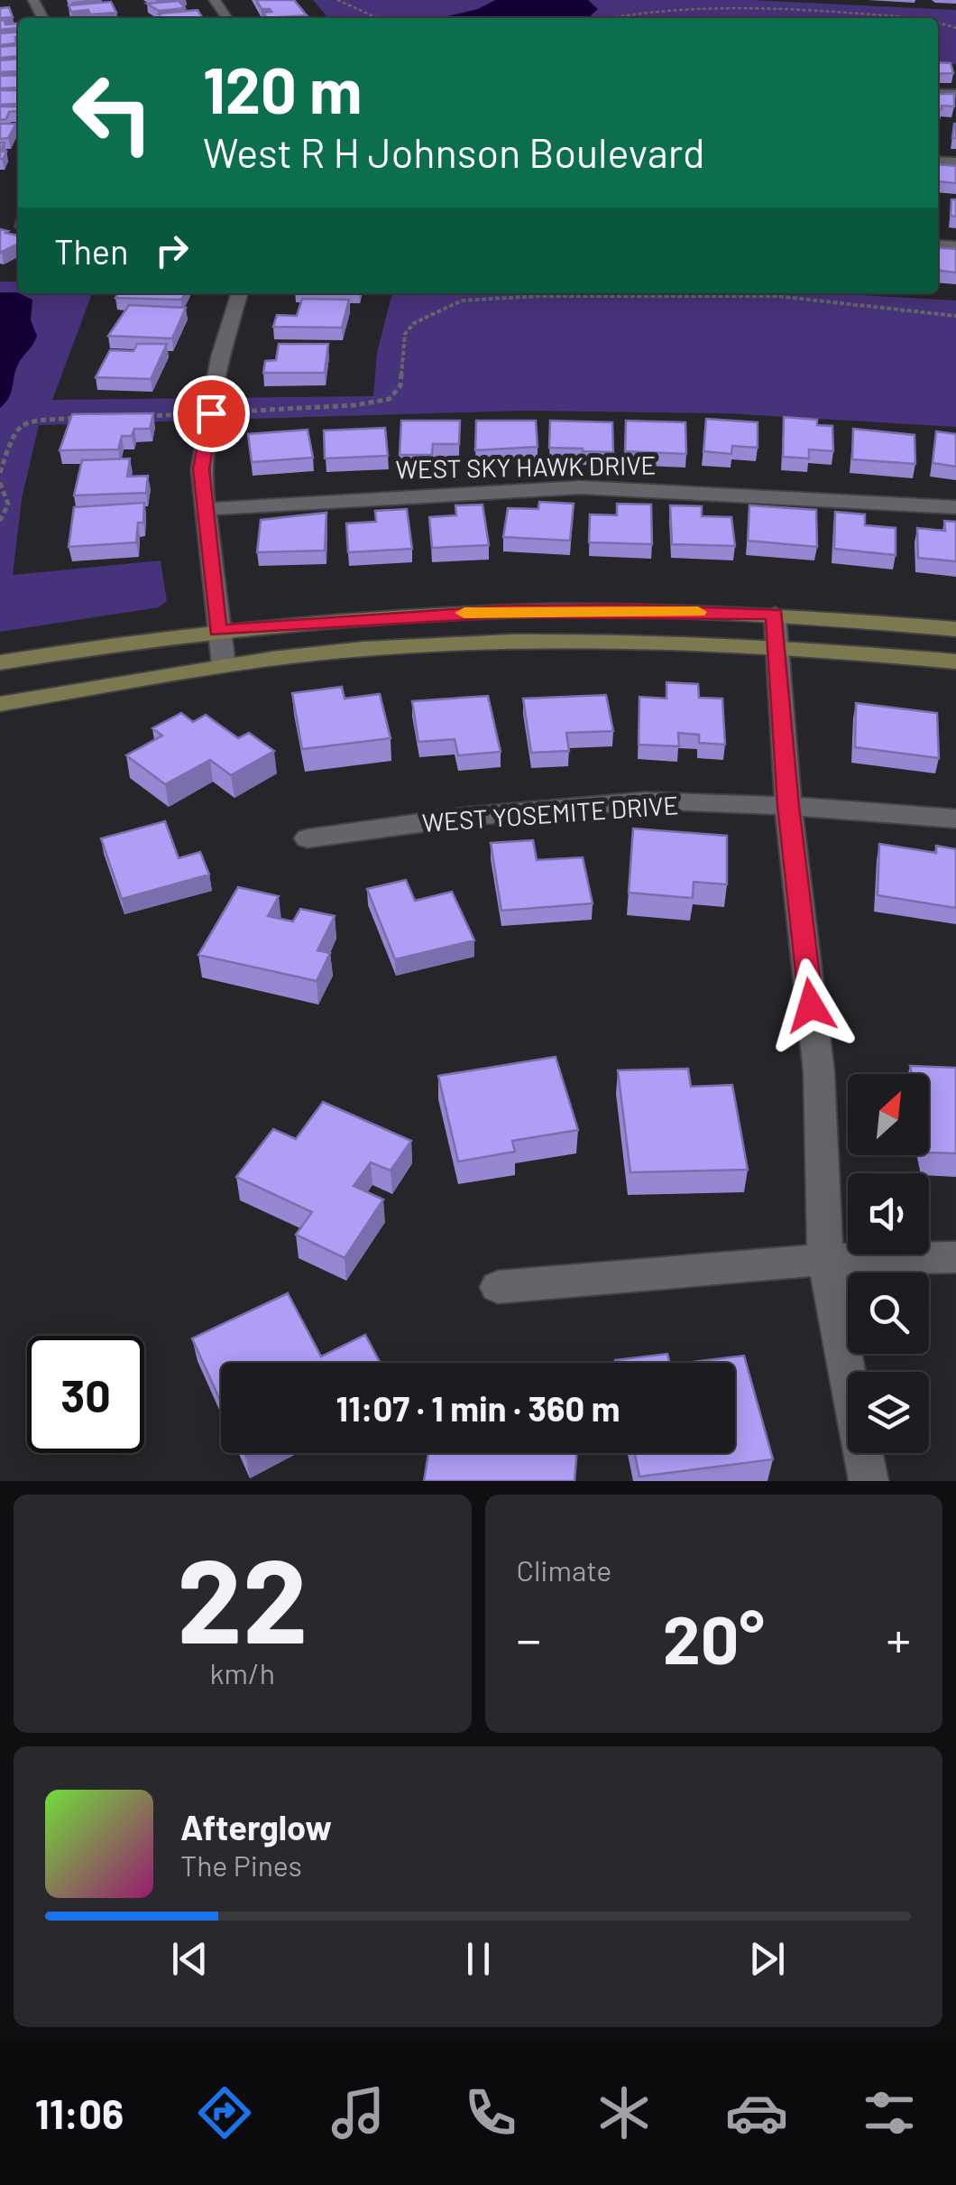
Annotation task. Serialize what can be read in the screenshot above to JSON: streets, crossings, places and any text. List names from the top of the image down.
{
  "streets": {
    "street": ["WEST SKY HAWK DRIVE", "WEST YOSEMITE DRIVE"]
  },
  "north": "top right",
  "page": {
    "turn": ["120 m", "West R H Johnson Boulevard"],
    "then": "Then",
    "limit": "30",
    "trip": "11:07 · 1 min · 360 m",
    "tile": [
      ["22", "km/h"],
      "Climate"
    ],
    "heat": ["−", "20°", "+"],
    "song": ["Afterglow", "The Pines"],
    "tabs": "11:06"
  }
}
